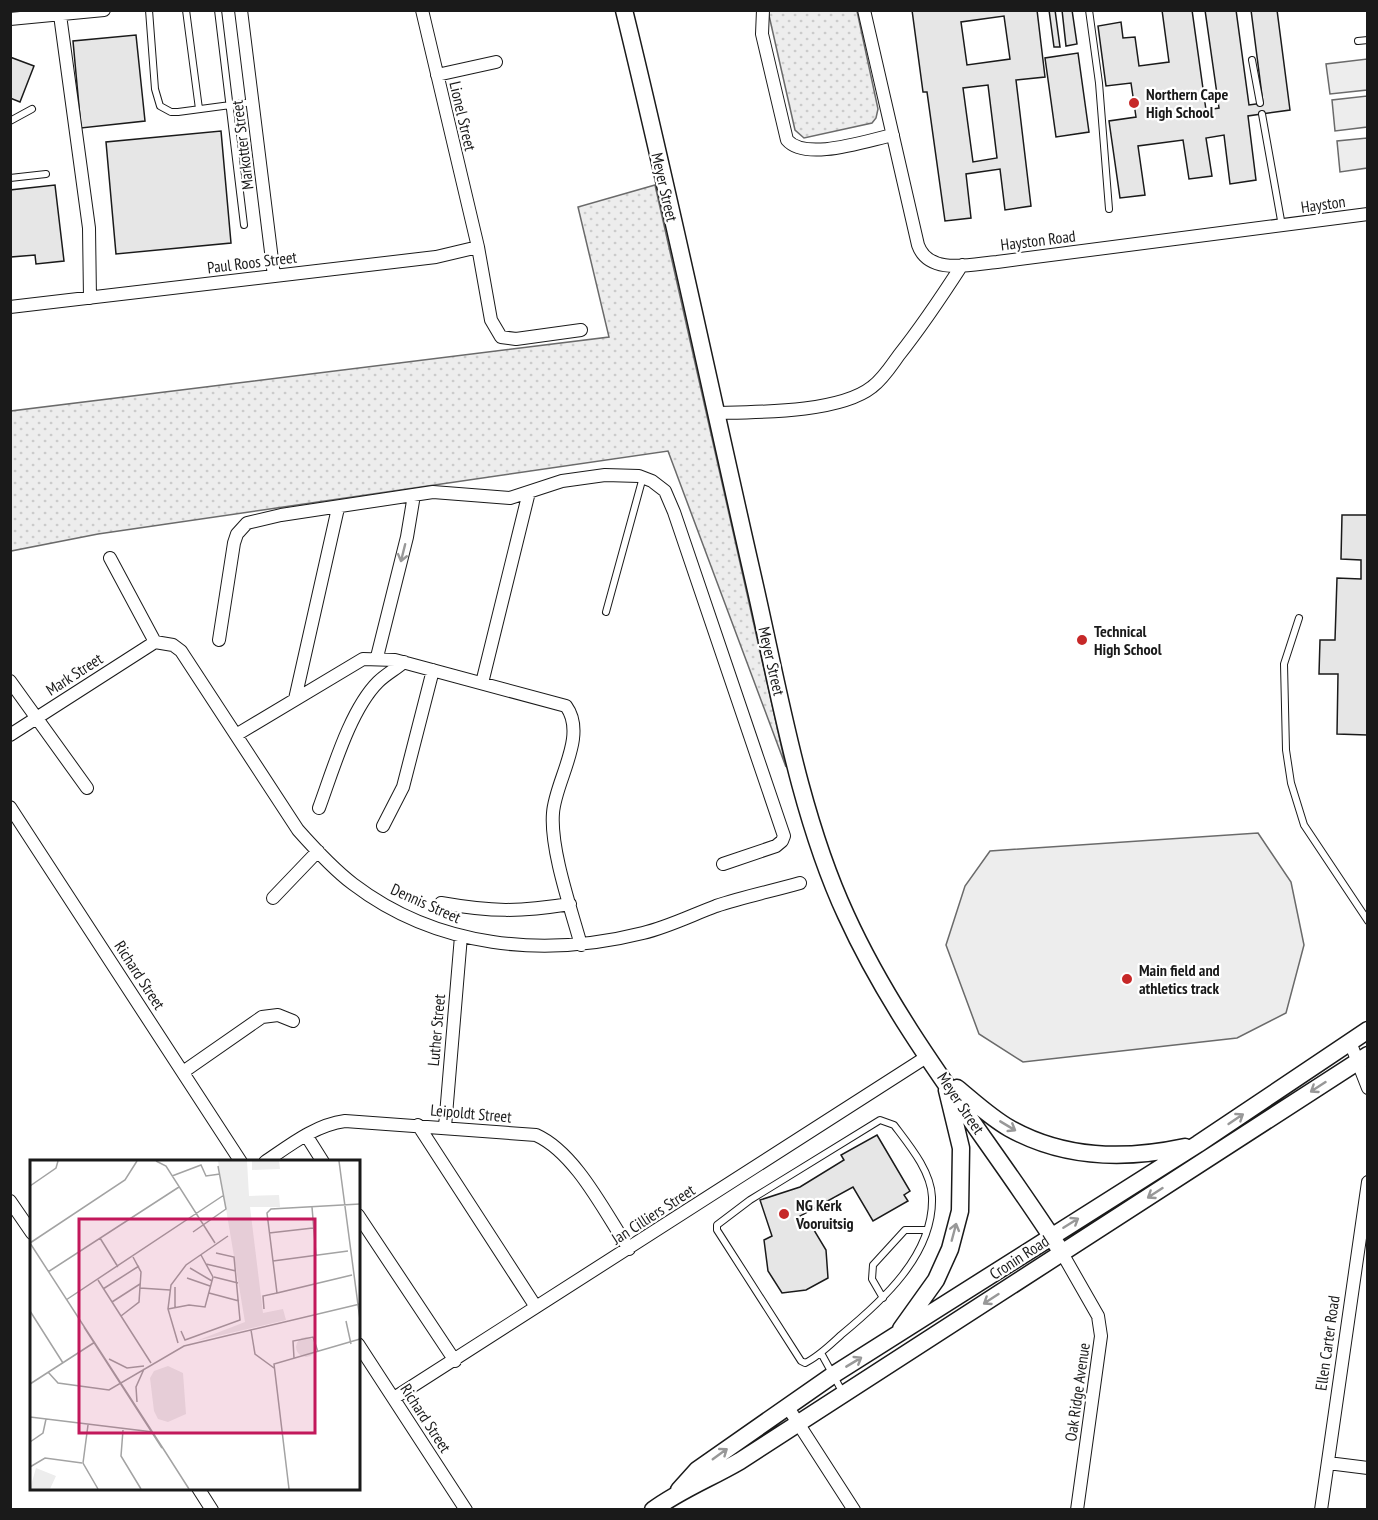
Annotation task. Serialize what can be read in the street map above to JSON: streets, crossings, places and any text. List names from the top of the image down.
{
  "streets": {
    "street": [
      "Lionel Street",
      "Markotter Street",
      "Meyer Street",
      "Hayston",
      "Hayston Road",
      "Paul Roos Street",
      "Mark Street",
      "Dennis Street",
      "Richard Street",
      "Luther Street",
      "Leipoldt Street",
      "Jan Cilliers Street",
      "Cronin Road",
      "Ellen Carter Road",
      "Oak Ridge Avenue"
    ]
  },
  "crossings": [
    ["Lionel Street", "Paul Roos Street"],
    ["Markotter Street", "Paul Roos Street"],
    ["Meyer Street", "Jan Cilliers Street"],
    ["Meyer Street", "Cronin Road"],
    ["Meyer Street", "Oak Ridge Avenue"],
    ["Hayston", "Hayston Road"],
    ["Mark Street", "Dennis Street"],
    ["Dennis Street", "Luther Street"],
    ["Richard Street", "Jan Cilliers Street"],
    ["Luther Street", "Leipoldt Street"],
    ["Leipoldt Street", "Jan Cilliers Street"],
    ["Cronin Road", "Oak Ridge Avenue"]
  ],
  "places": [
    "Northern Cape High School",
    "Technical High School",
    "Main field and athletics track",
    "NG Kerk Vooruitsig"
  ]
}
